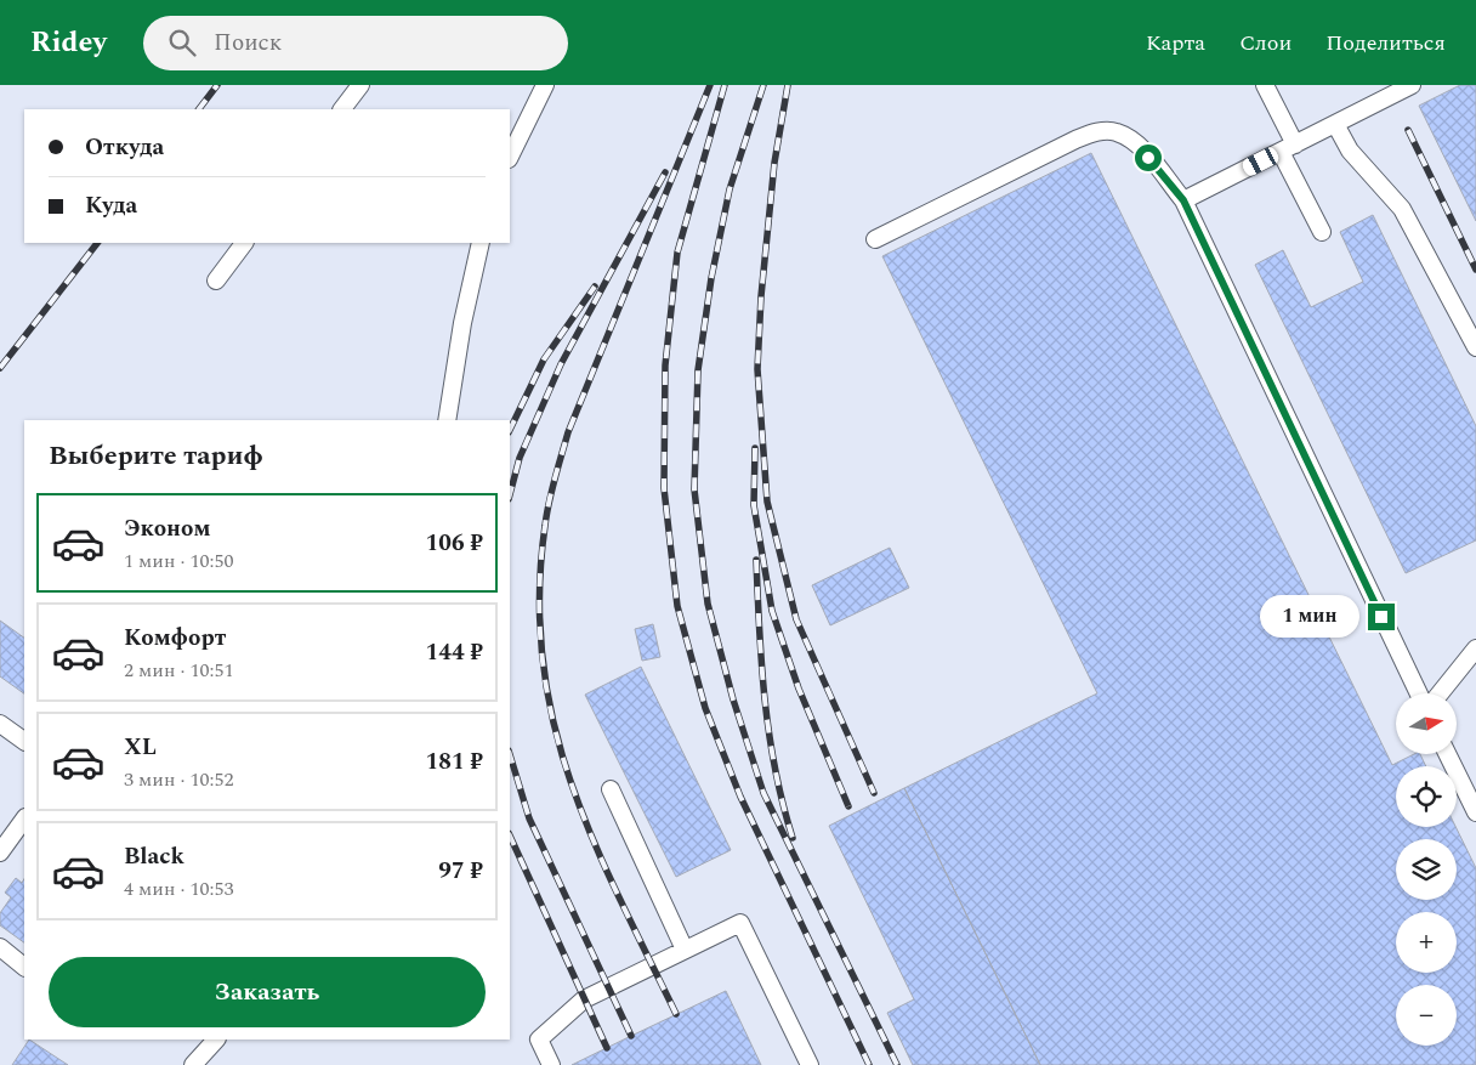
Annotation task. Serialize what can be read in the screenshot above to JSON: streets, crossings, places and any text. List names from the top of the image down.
{
  "north": "right",
  "page": {
    "header": "Ridey",
    "search": "Поиск",
    "nav": ["Карта", "Слои", "Поделиться"],
    "banner": ["Откуда", "Куда"],
    "heading": "Выберите тариф",
    "list": [
      {
        "name": "Эконом",
        "note": "1 мин · 10:50",
        "value": "106 ₽"
      },
      {
        "name": "Комфорт",
        "note": "2 мин · 10:51",
        "value": "144 ₽"
      },
      {
        "name": "XL",
        "note": "3 мин · 10:52",
        "value": "181 ₽"
      },
      {
        "name": "Black",
        "note": "4 мин · 10:53",
        "value": "97 ₽"
      }
    ],
    "bubble": "1 мин",
    "map_buttons": ["+", "−"],
    "buttons": "Заказать"
  }
}
